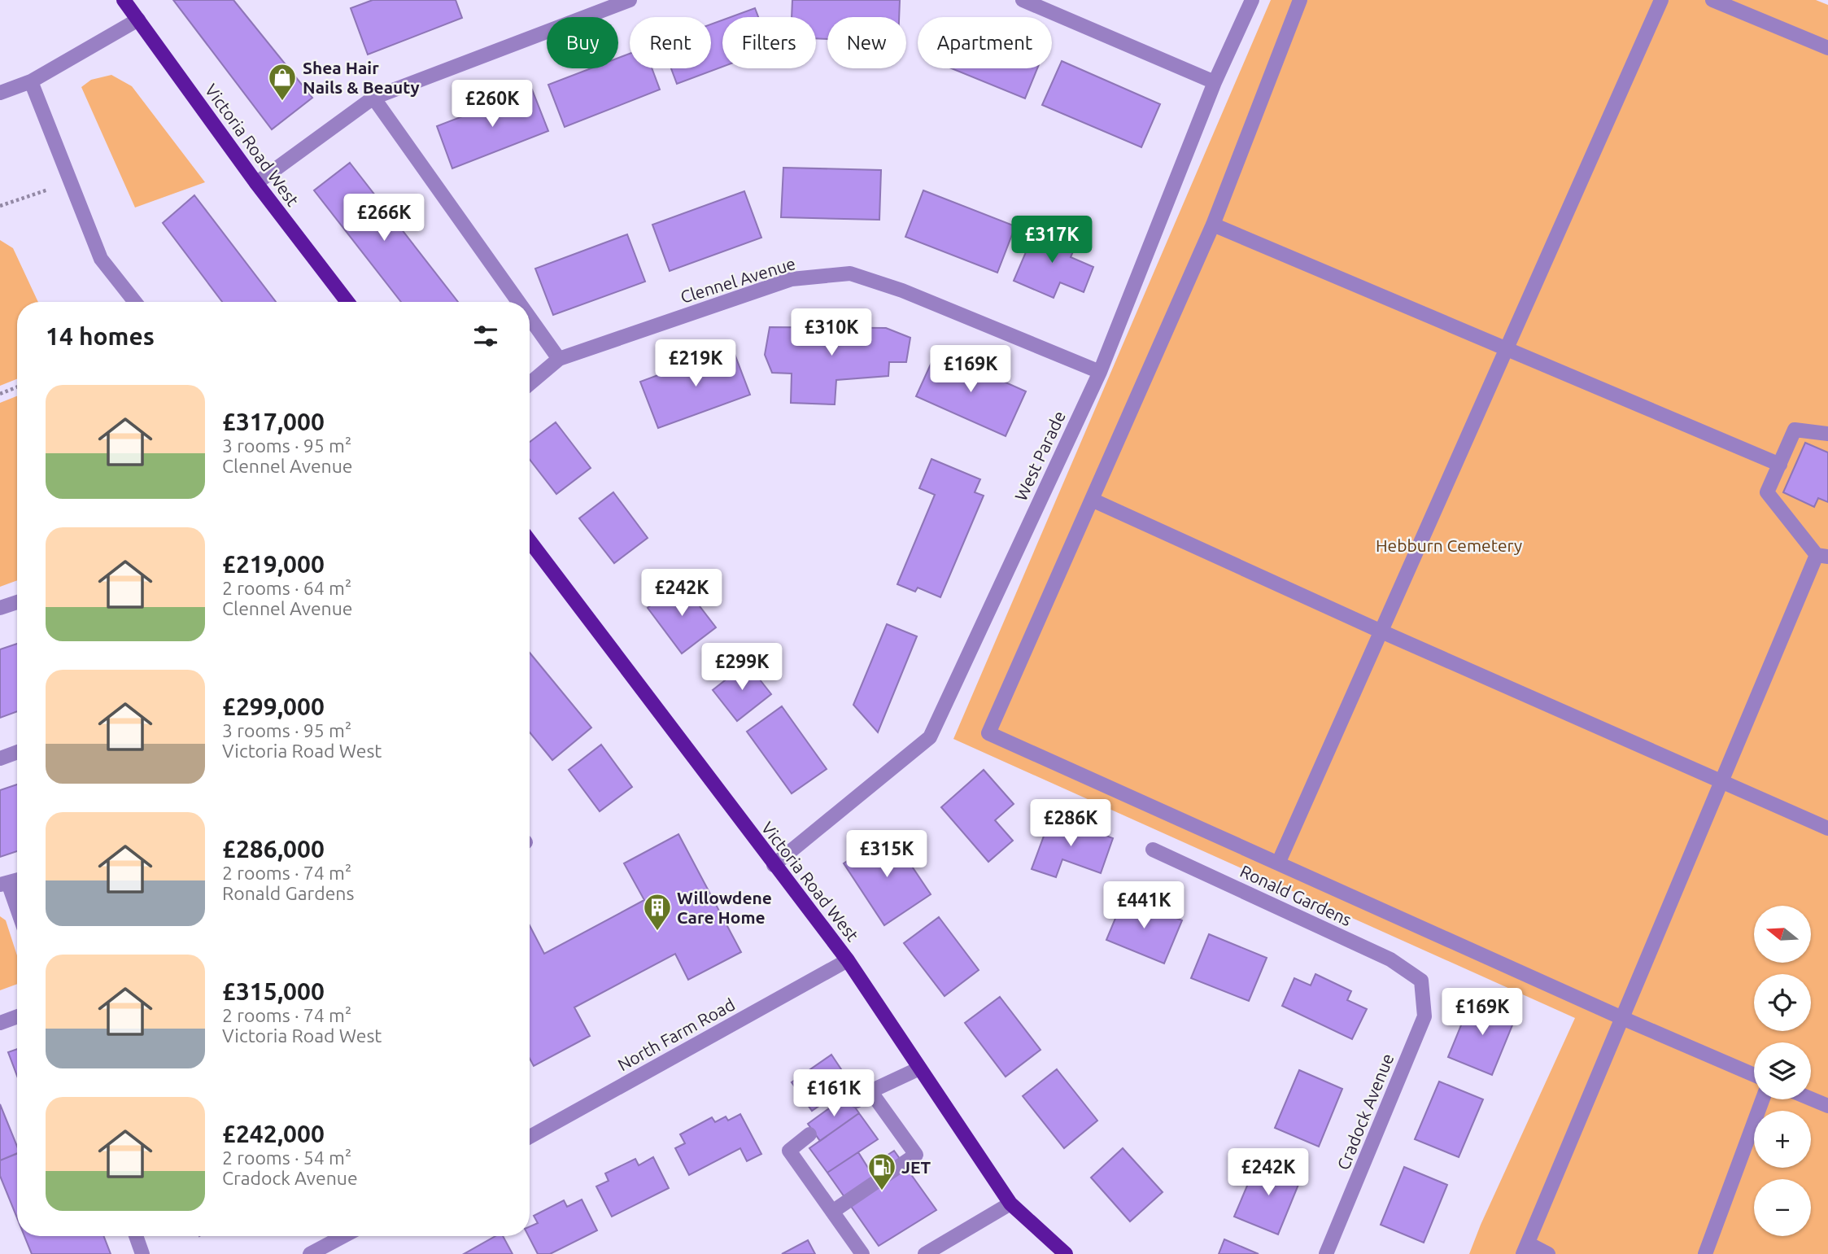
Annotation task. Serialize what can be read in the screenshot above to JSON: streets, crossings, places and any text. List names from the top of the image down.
{
  "streets": {
    "main road": ["Victoria Road West"],
    "street": [
      "Clennel Avenue",
      "West Parade",
      "Ronald Gardens",
      "North Farm Road",
      "Cradock Avenue"
    ]
  },
  "crossings": [
    ["Victoria Road West", "West Parade"],
    ["Victoria Road West", "North Farm Road"],
    ["Clennel Avenue", "West Parade"],
    ["Ronald Gardens", "Cradock Avenue"]
  ],
  "parks": ["Hebburn Cemetery"],
  "places": {
    "shop": ["Shea Hair Nails & Beauty"],
    "building": ["Willowdene Care Home"],
    "fuel station": ["JET"]
  },
  "north": "left",
  "page": {
    "chip": [
      "Buy",
      "Rent",
      "Filters",
      "New",
      "Apartment"
    ],
    "price": [
      "£260K",
      "£266K",
      "£317K",
      "£310K",
      "£219K",
      "£169K",
      "£242K",
      "£299K",
      "£286K",
      "£315K",
      "£441K",
      "£169K",
      "£161K",
      "£242K"
    ],
    "heading": "14 homes",
    "list": [
      {
        "name": "£317,000",
        "note": "3 rooms · 95 m² · Clennel Avenue"
      },
      {
        "name": "£219,000",
        "note": "2 rooms · 64 m² · Clennel Avenue"
      },
      {
        "name": "£299,000",
        "note": "3 rooms · 95 m² · Victoria Road West"
      },
      {
        "name": "£286,000",
        "note": "2 rooms · 74 m² · Ronald Gardens"
      },
      {
        "name": "£315,000",
        "note": "2 rooms · 74 m² · Victoria Road West"
      },
      {
        "name": "£242,000",
        "note": "2 rooms · 54 m² · Cradock Avenue"
      }
    ],
    "map_buttons": ["+", "−"]
  }
}
